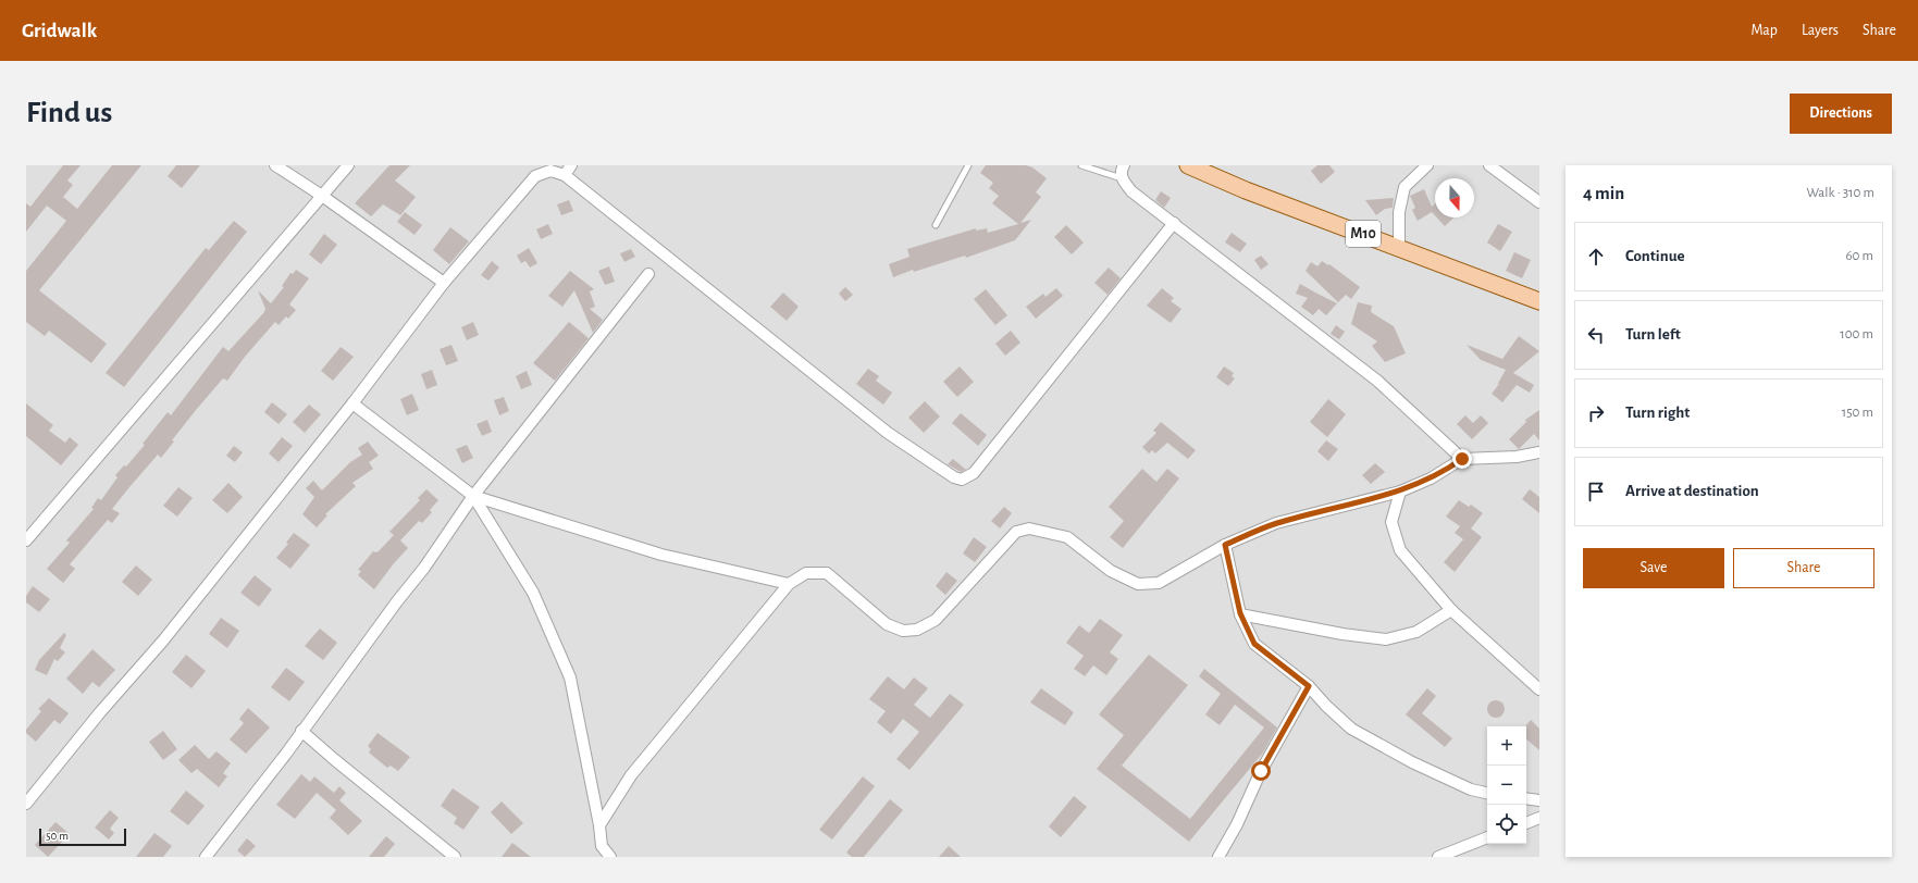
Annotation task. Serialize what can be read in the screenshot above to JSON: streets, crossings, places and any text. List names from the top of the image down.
{
  "streets": {
    "main road": ["M10"]
  },
  "scale_bar": "50 m",
  "north": "bottom",
  "page": {
    "header": "Gridwalk",
    "nav": ["Map", "Layers", "Share"],
    "buttons": [
      "Directions",
      ["Save", "Share"]
    ],
    "title": "Find us",
    "heading": ["4 min", "Walk · 310 m"],
    "list": [
      ["Continue", "60 m"],
      ["Turn left", "100 m"],
      ["Turn right", "150 m"],
      "Arrive at destination"
    ],
    "map_buttons": ["+", "−"],
    "scale": "50 m"
  }
}
